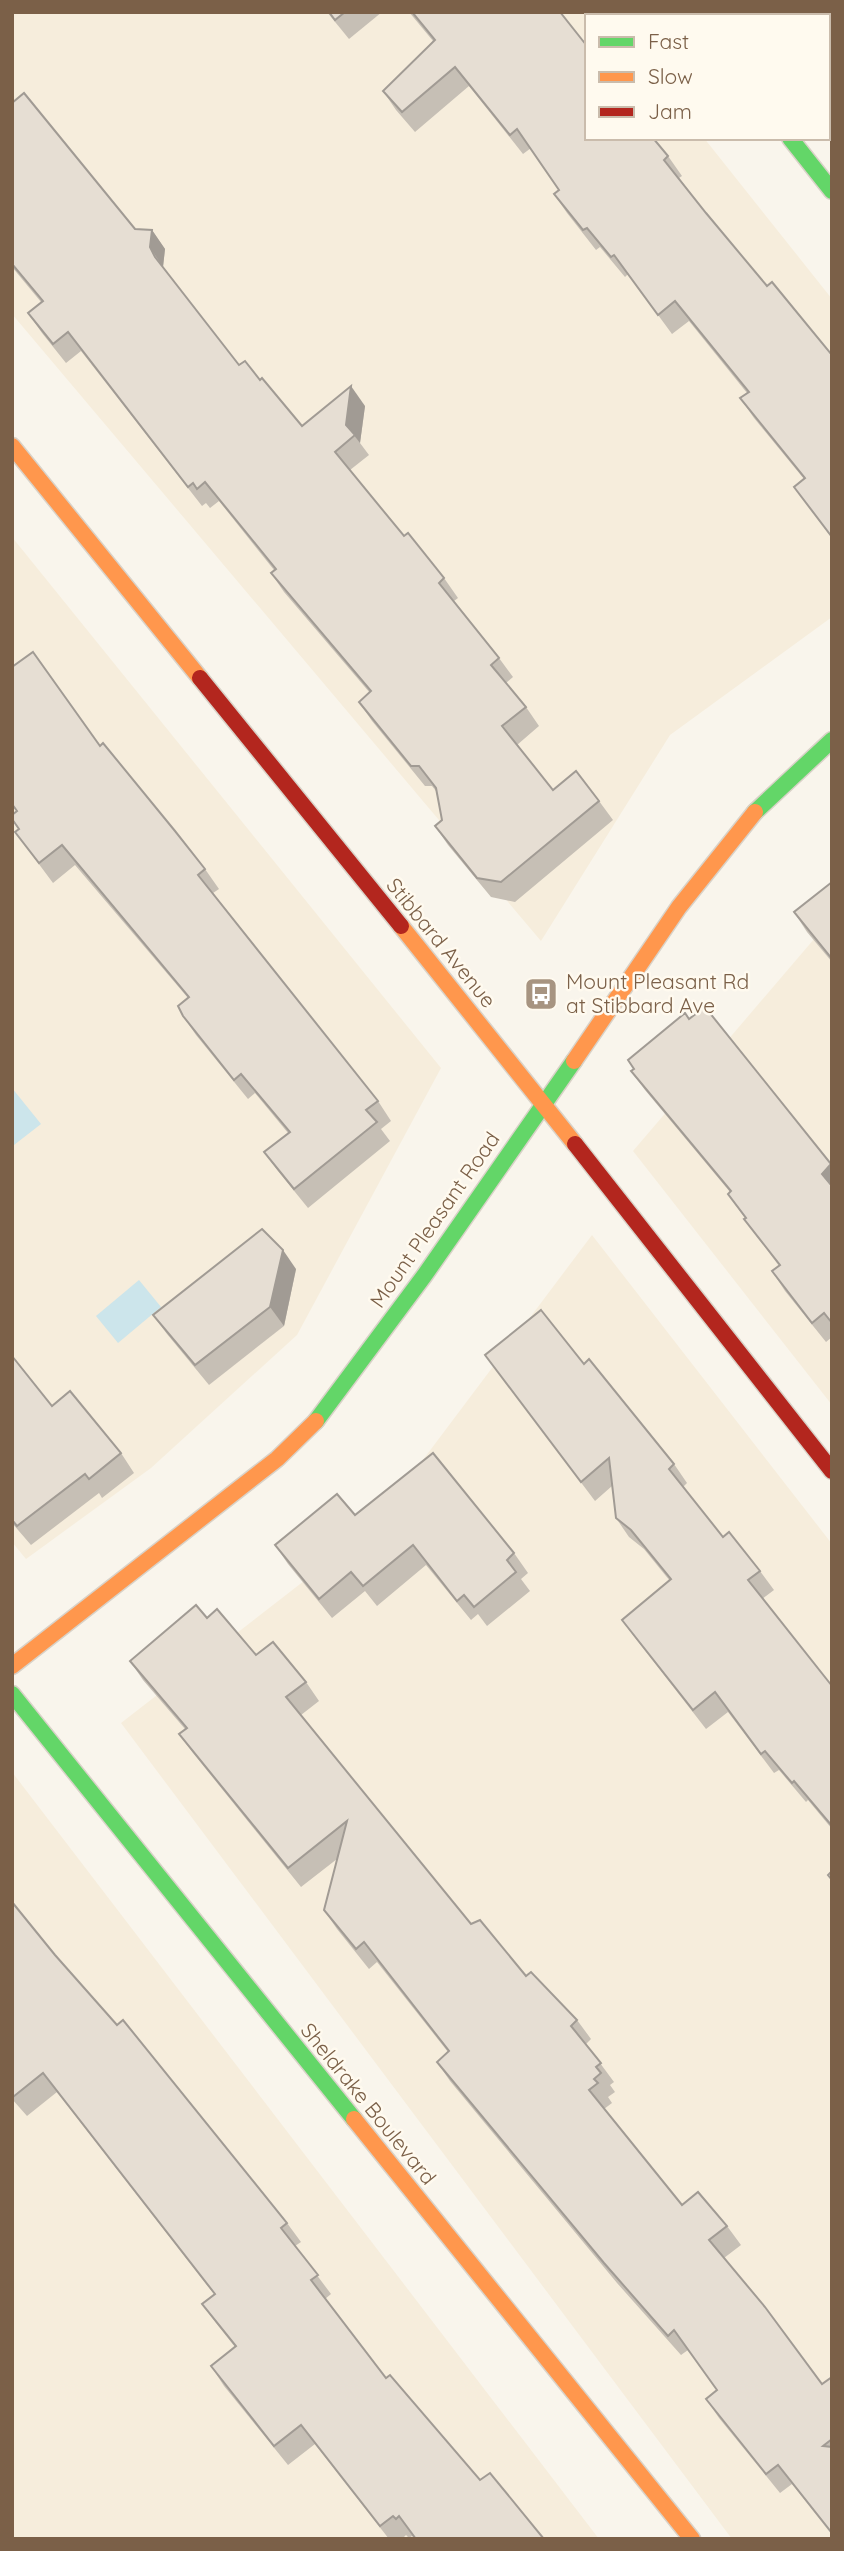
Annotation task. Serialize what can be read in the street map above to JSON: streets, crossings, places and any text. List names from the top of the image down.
{
  "streets": {
    "street": ["Stibbard Avenue", "Mount Pleasant Road", "Sheldrake Boulevard"]
  },
  "crossings": [
    ["Stibbard Avenue", "Mount Pleasant Road"]
  ],
  "places": {
    "bus stop": ["Mount Pleasant Rd at Stibbard Ave"]
  },
  "legend": ["Fast", "Slow", "Jam"]
}
